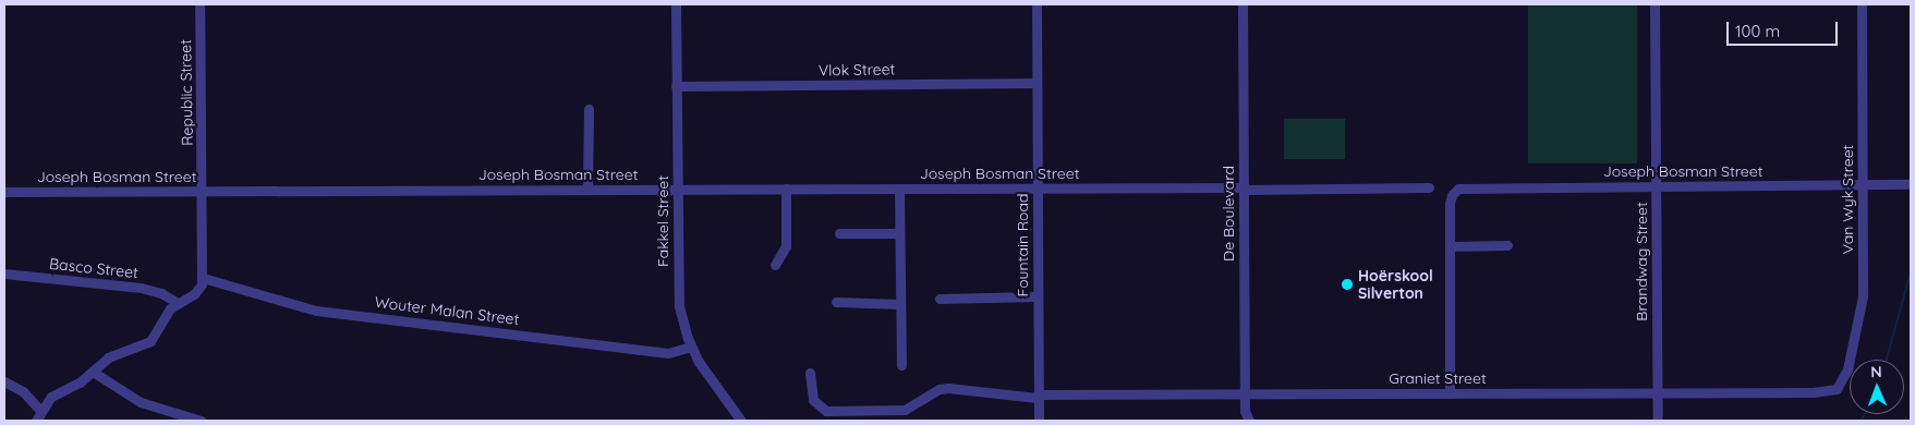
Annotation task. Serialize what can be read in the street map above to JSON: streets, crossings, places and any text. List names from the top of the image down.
{
  "streets": {
    "street": [
      "Vlok Street",
      "Republic Street",
      "Joseph Bosman Street",
      "Van Wyk Street",
      "De Boulevard",
      "Fakkel Street",
      "Fountain Road",
      "Brandwag Street",
      "Basco Street",
      "Wouter Malan Street",
      "Graniet Street"
    ]
  },
  "crossings": [
    ["Vlok Street", "Fakkel Street"],
    ["Vlok Street", "Fountain Road"],
    ["Republic Street", "Joseph Bosman Street"],
    ["Republic Street", "Wouter Malan Street"],
    ["Joseph Bosman Street", "Van Wyk Street"],
    ["Joseph Bosman Street", "De Boulevard"],
    ["Joseph Bosman Street", "Fakkel Street"],
    ["Joseph Bosman Street", "Fountain Road"],
    ["Joseph Bosman Street", "Brandwag Street"],
    ["Van Wyk Street", "Graniet Street"],
    ["De Boulevard", "Graniet Street"],
    ["Fakkel Street", "Wouter Malan Street"],
    ["Fountain Road", "Graniet Street"],
    ["Brandwag Street", "Graniet Street"]
  ],
  "places": ["Hoërskool Silverton"],
  "scale_bar": "100 m",
  "north": "top"
}
